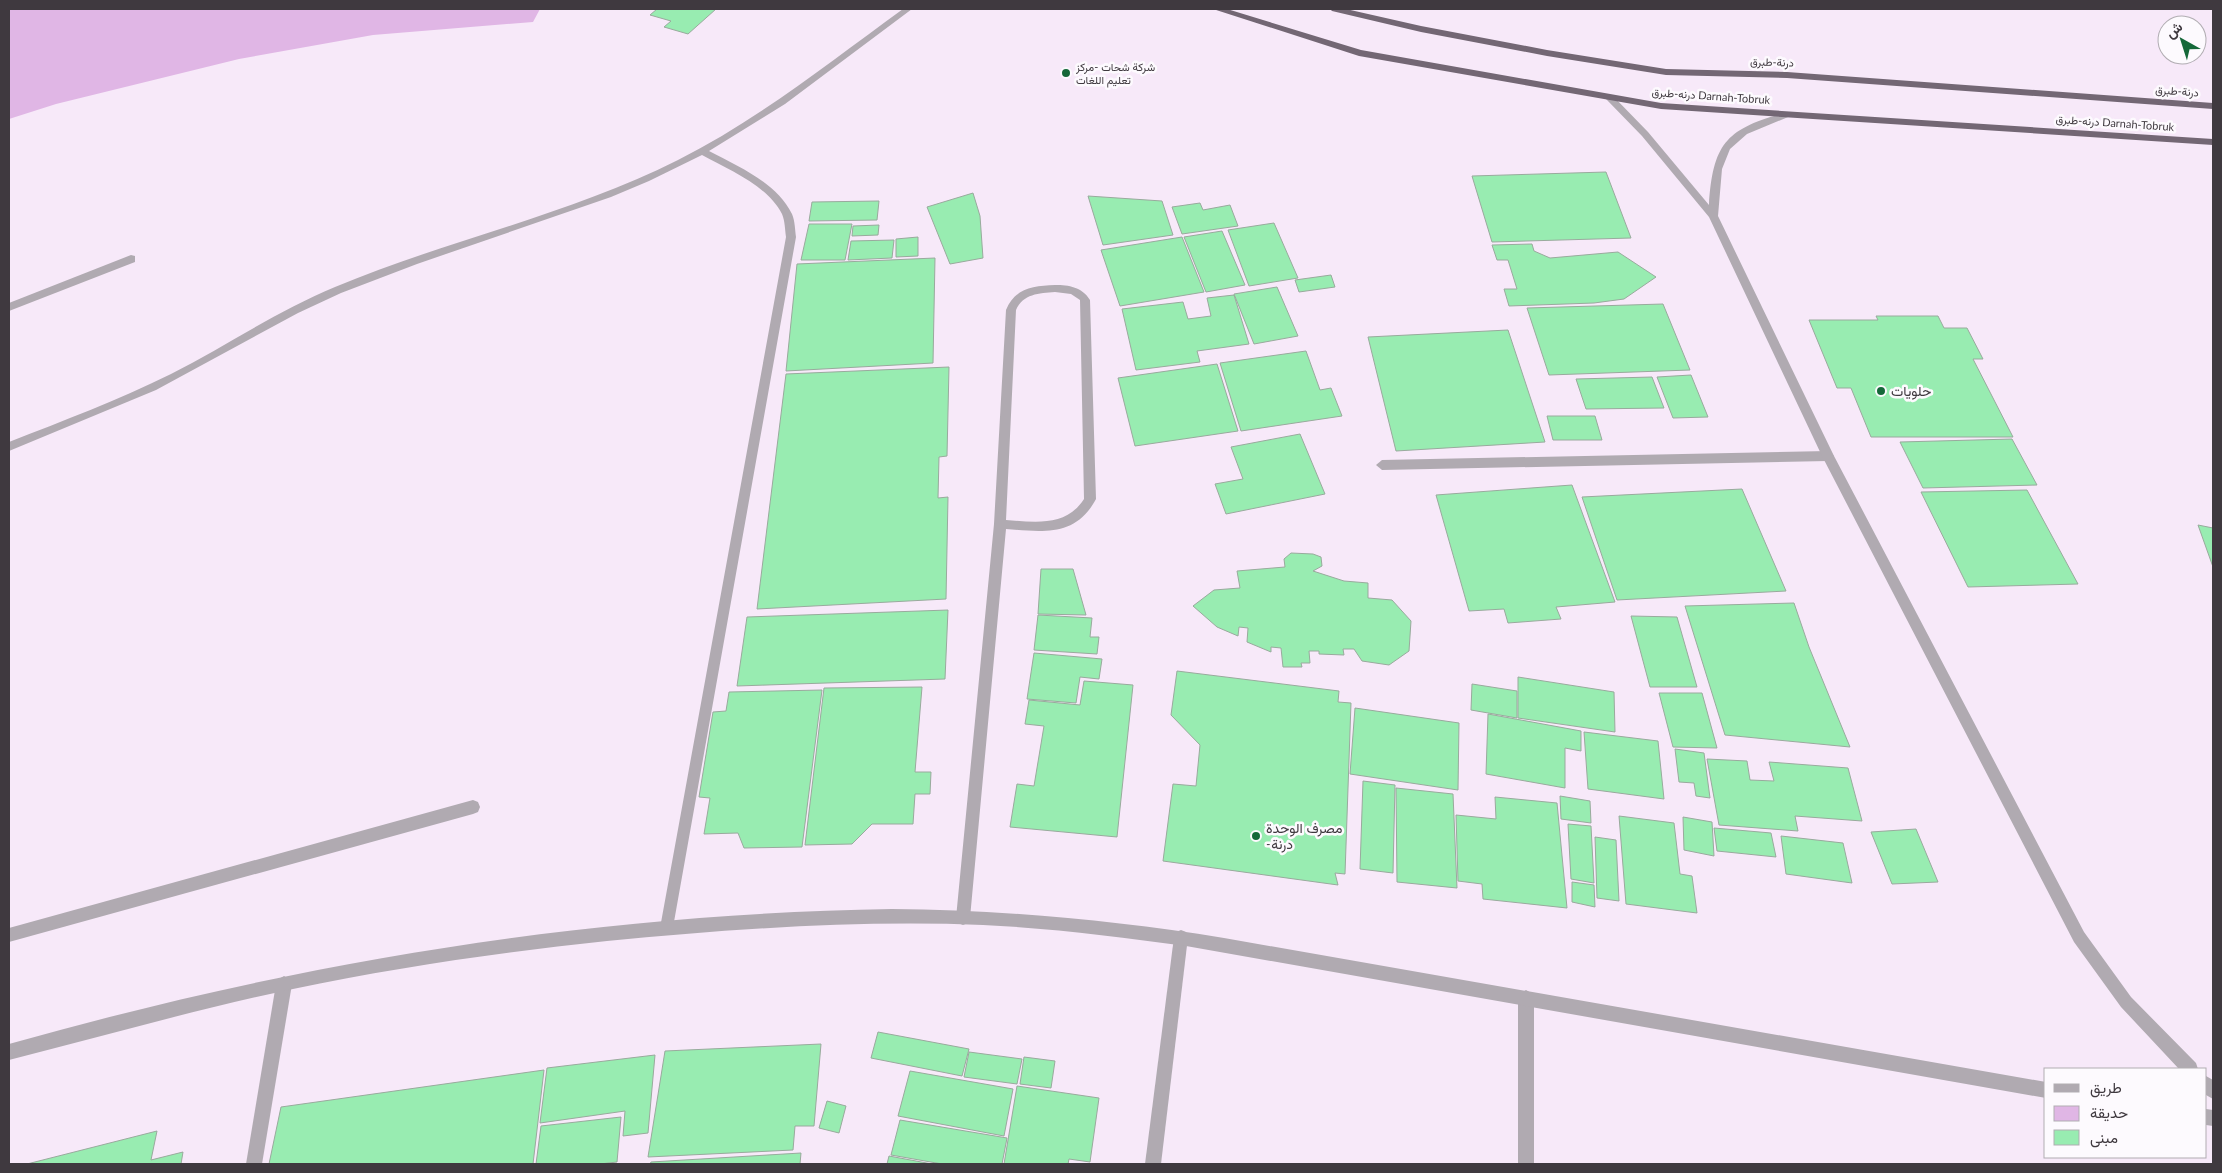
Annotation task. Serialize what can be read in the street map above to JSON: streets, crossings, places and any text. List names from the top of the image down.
{
  "streets": {
    "highway": ["درنة-طبرق", "درنه-طبرق Darnah-Tobruk"]
  },
  "places": ["شركة شحات -مركز تعليم اللغات", "حلويات", "مصرف الوحدة -درنة"],
  "legend": ["طريق", "حديقة", "مبنى"],
  "north": "top left"
}
